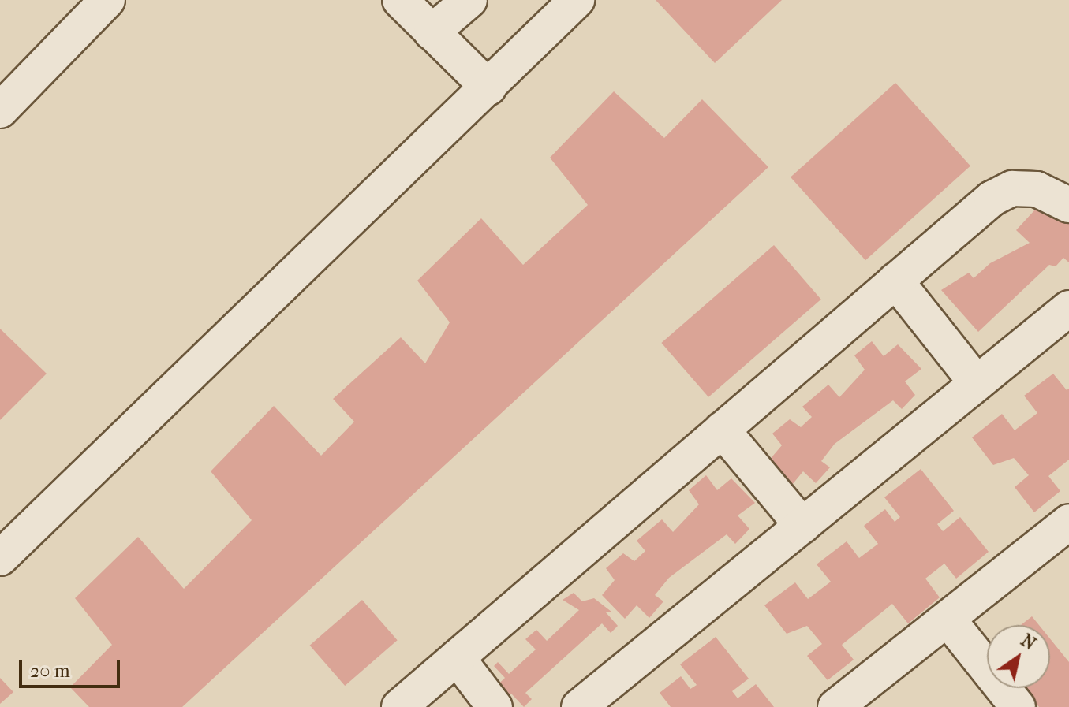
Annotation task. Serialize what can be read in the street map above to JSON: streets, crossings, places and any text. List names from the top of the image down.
{
  "scale_bar": "20 m",
  "north": "top right"
}
